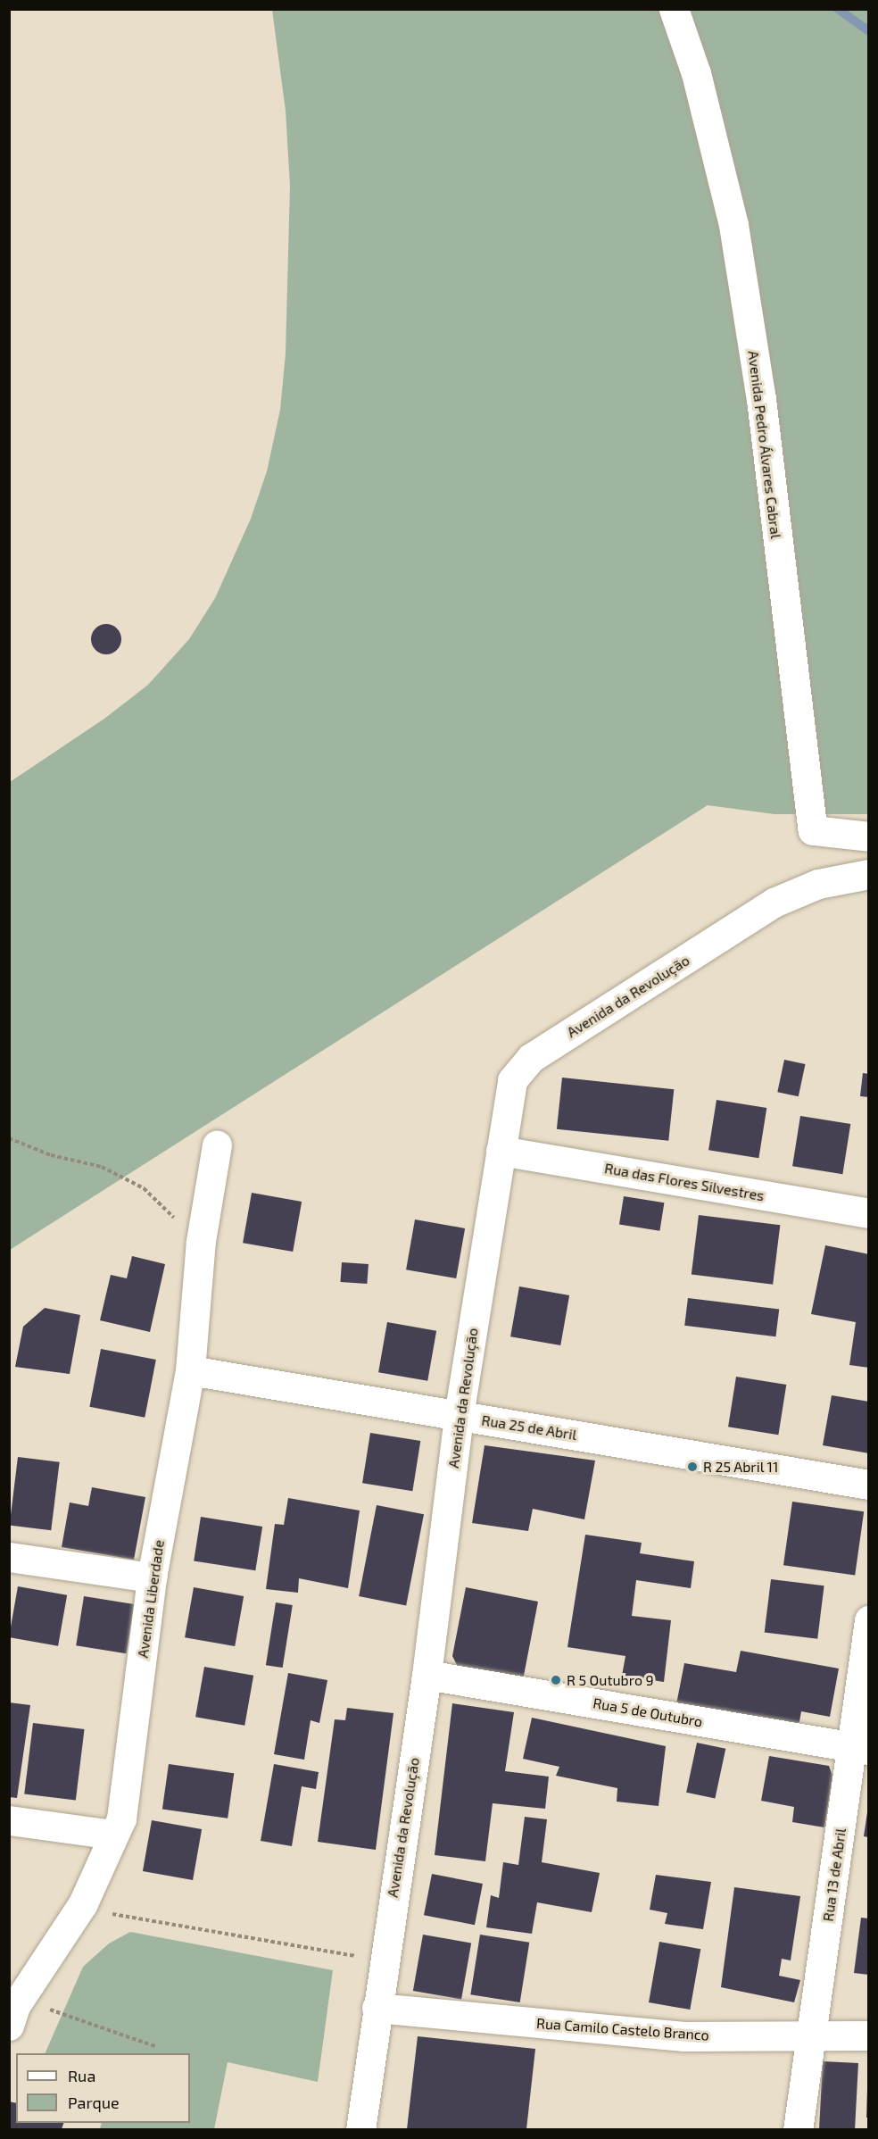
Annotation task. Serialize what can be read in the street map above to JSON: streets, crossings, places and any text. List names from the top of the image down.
{
  "streets": {
    "street": [
      "Avenida Pedro Álvares Cabral",
      "Avenida da Revolução",
      "Rua das Flores Silvestres",
      "Rua 25 de Abril",
      "Avenida Liberdade",
      "Rua 5 de Outubro",
      "Rua 13 de Abril",
      "Rua Camilo Castelo Branco"
    ]
  },
  "crossings": [
    ["Avenida da Revolução", "Rua das Flores Silvestres"],
    ["Avenida da Revolução", "Rua 25 de Abril"],
    ["Avenida da Revolução", "Rua 5 de Outubro"],
    ["Avenida da Revolução", "Rua Camilo Castelo Branco"],
    ["Rua 25 de Abril", "Avenida Liberdade"],
    ["Rua 5 de Outubro", "Rua 13 de Abril"],
    ["Rua 13 de Abril", "Rua Camilo Castelo Branco"]
  ],
  "places": ["R 25 Abril 11", "R 5 Outubro 9"],
  "legend": ["Rua", "Parque"]
}
